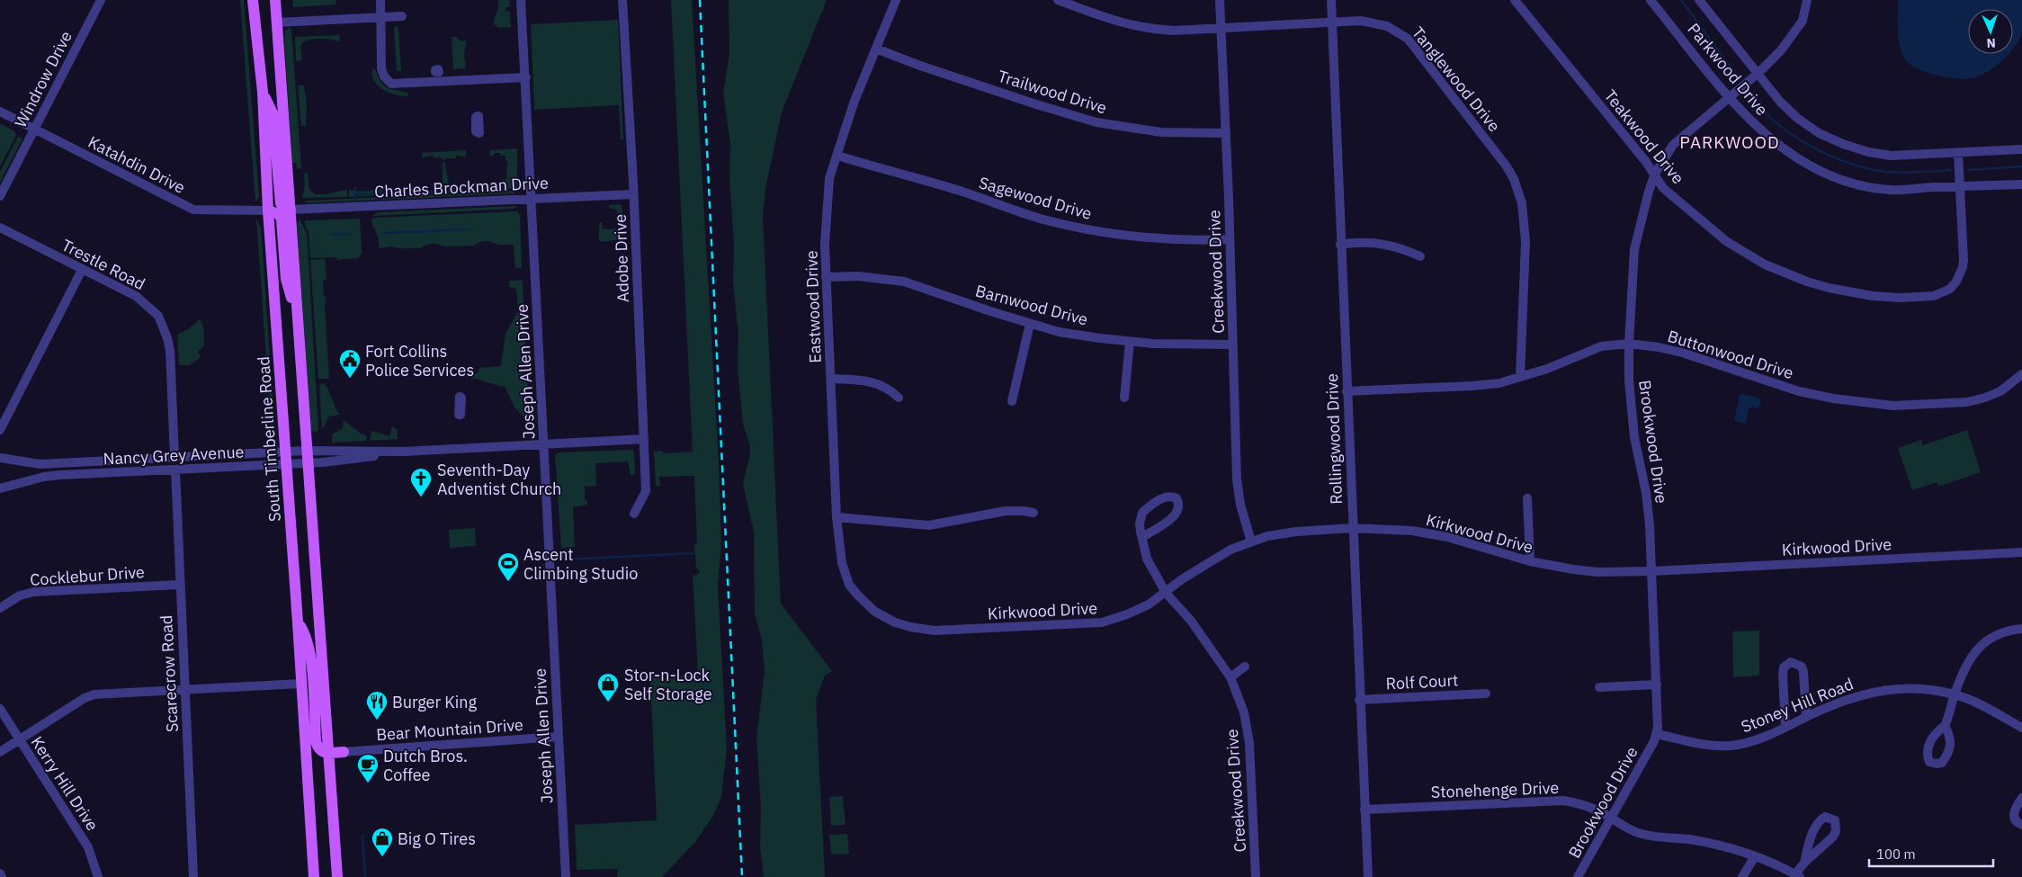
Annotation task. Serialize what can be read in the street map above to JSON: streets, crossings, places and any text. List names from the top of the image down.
{
  "streets": {
    "main road": ["South Timberline Road"],
    "street": [
      "Parkwood Drive",
      "Windrow Drive",
      "Tanglewood Drive",
      "Trailwood Drive",
      "Teakwood Drive",
      "Katahdin Drive",
      "Charles Brockman Drive",
      "Sagewood Drive",
      "Adobe Drive",
      "Trestle Road",
      "Creekwood Drive",
      "Barnwood Drive",
      "Eastwood Drive",
      "Buttonwood Drive",
      "Joseph Allen Drive",
      "Rollingwood Drive",
      "Brookwood Drive",
      "Nancy Grey Avenue",
      "Kirkwood Drive",
      "Cocklebur Drive",
      "Scarecrow Road",
      "Rolf Court",
      "Stoney Hill Road",
      "Bear Mountain Drive",
      "Kerry Hill Drive",
      "Stonehenge Drive"
    ]
  },
  "crossings": [
    ["Parkwood Drive", "Teakwood Drive"],
    ["Parkwood Drive", "Brookwood Drive"],
    ["Windrow Drive", "Katahdin Drive"],
    ["Tanglewood Drive", "Creekwood Drive"],
    ["Tanglewood Drive", "Buttonwood Drive"],
    ["Tanglewood Drive", "Rollingwood Drive"],
    ["Trailwood Drive", "Creekwood Drive"],
    ["Trailwood Drive", "Eastwood Drive"],
    ["Teakwood Drive", "Brookwood Drive"],
    ["Katahdin Drive", "South Timberline Road"],
    ["Charles Brockman Drive", "Adobe Drive"],
    ["Charles Brockman Drive", "Joseph Allen Drive"],
    ["Sagewood Drive", "Creekwood Drive"],
    ["Sagewood Drive", "Eastwood Drive"],
    ["Adobe Drive", "Nancy Grey Avenue"],
    ["Trestle Road", "Nancy Grey Avenue"],
    ["Creekwood Drive", "Barnwood Drive"],
    ["Creekwood Drive", "Kirkwood Drive"],
    ["Barnwood Drive", "Eastwood Drive"],
    ["Eastwood Drive", "Kirkwood Drive"],
    ["Buttonwood Drive", "Rollingwood Drive"],
    ["Buttonwood Drive", "Brookwood Drive"],
    ["Joseph Allen Drive", "Nancy Grey Avenue"],
    ["Joseph Allen Drive", "Bear Mountain Drive"],
    ["South Timberline Road", "Nancy Grey Avenue"],
    ["Rollingwood Drive", "Kirkwood Drive"],
    ["Rollingwood Drive", "Rolf Court"],
    ["Rollingwood Drive", "Stonehenge Drive"],
    ["Brookwood Drive", "Kirkwood Drive"],
    ["Brookwood Drive", "Stoney Hill Road"],
    ["Brookwood Drive", "Stonehenge Drive"],
    ["Nancy Grey Avenue", "Scarecrow Road"],
    ["Cocklebur Drive", "Scarecrow Road"]
  ],
  "districts": ["PARKWOOD"],
  "places": {
    "public building": ["Fort Collins Police Services"],
    "church": ["Seventh-Day Adventist Church"],
    "sports": ["Ascent Climbing Studio"],
    "shop": ["Stor-n-Lock Self Storage", "Big O Tires"],
    "restaurant": ["Burger King"],
    "cafe": ["Dutch Bros. Coffee"]
  },
  "scale_bar": "100 m",
  "north": "bottom"
}
